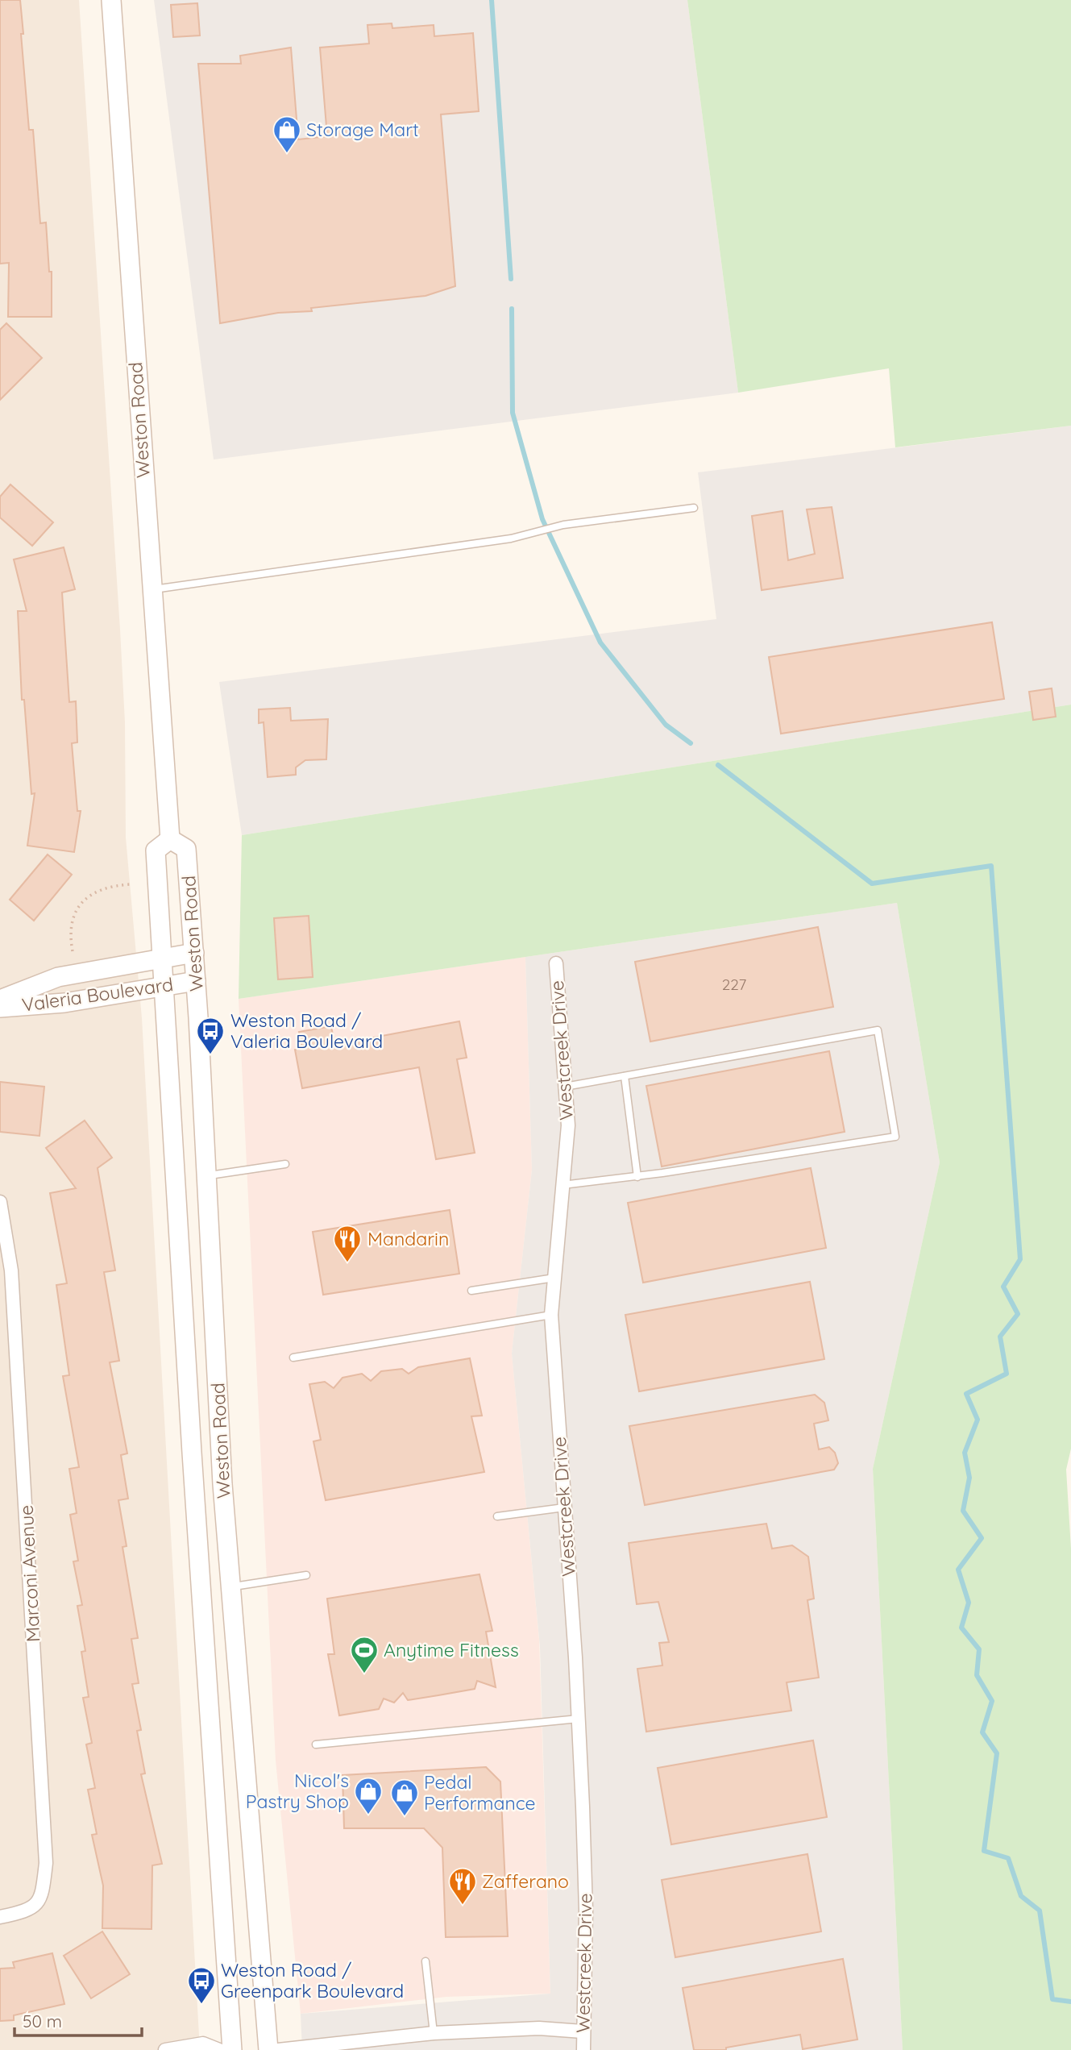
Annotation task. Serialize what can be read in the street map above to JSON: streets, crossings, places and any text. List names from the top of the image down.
{
  "streets": {
    "main road": ["Weston Road", "Valeria Boulevard"],
    "street": ["Westcreek Drive", "Marconi Avenue"]
  },
  "crossings": [
    ["Weston Road", "Valeria Boulevard"]
  ],
  "places": {
    "shop": ["Storage Mart", "Nicol's Pastry Shop", "Pedal Performance"],
    "bus stop": ["Weston Road / Valeria Boulevard", "Weston Road / Greenpark Boulevard"],
    "restaurant": ["Mandarin", "Zafferano"],
    "sports": ["Anytime Fitness"]
  },
  "house_numbers": ["227"],
  "scale_bar": "50 m"
}
